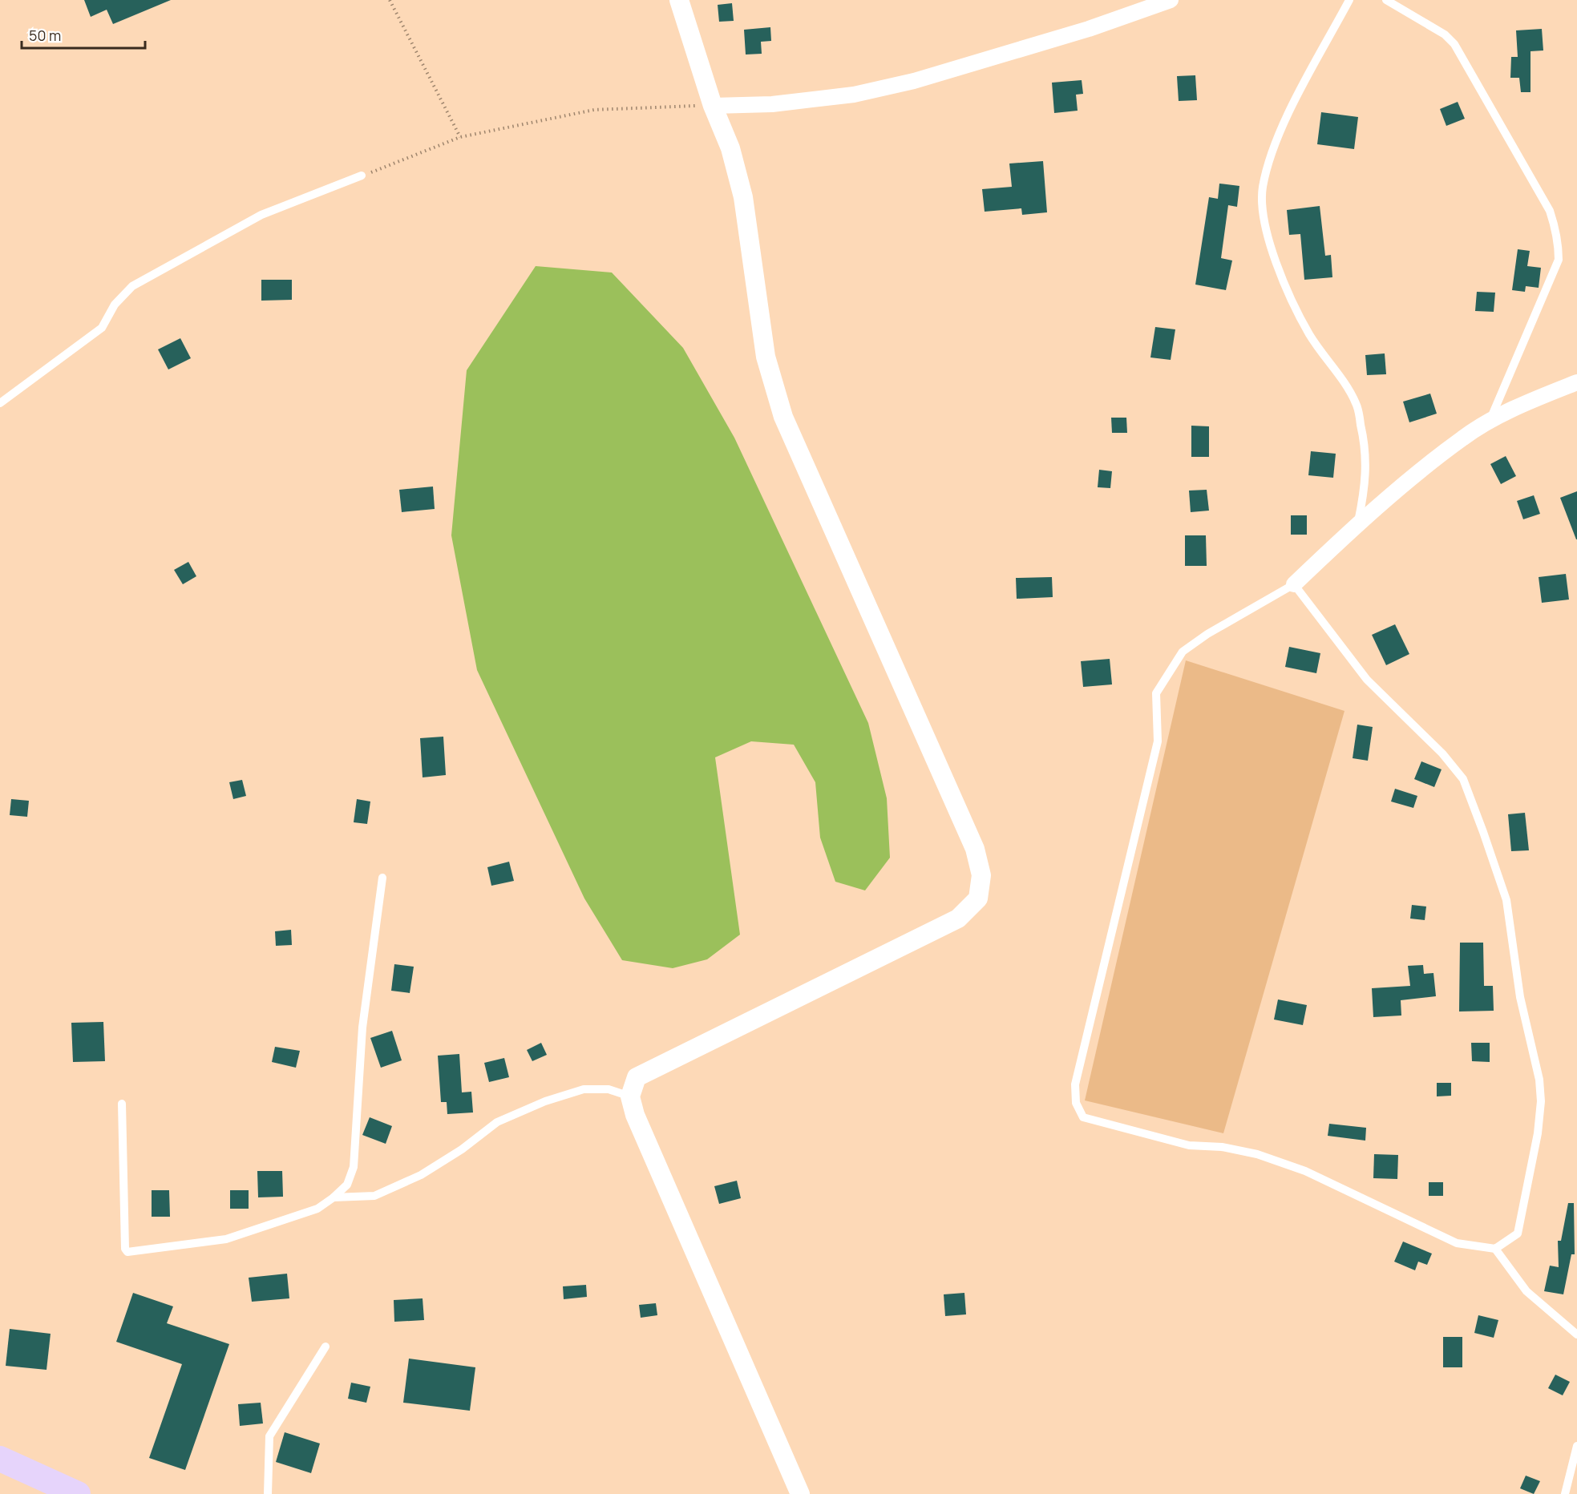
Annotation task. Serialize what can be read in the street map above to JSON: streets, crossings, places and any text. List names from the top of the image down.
{
  "scale_bar": "50 m"
}
